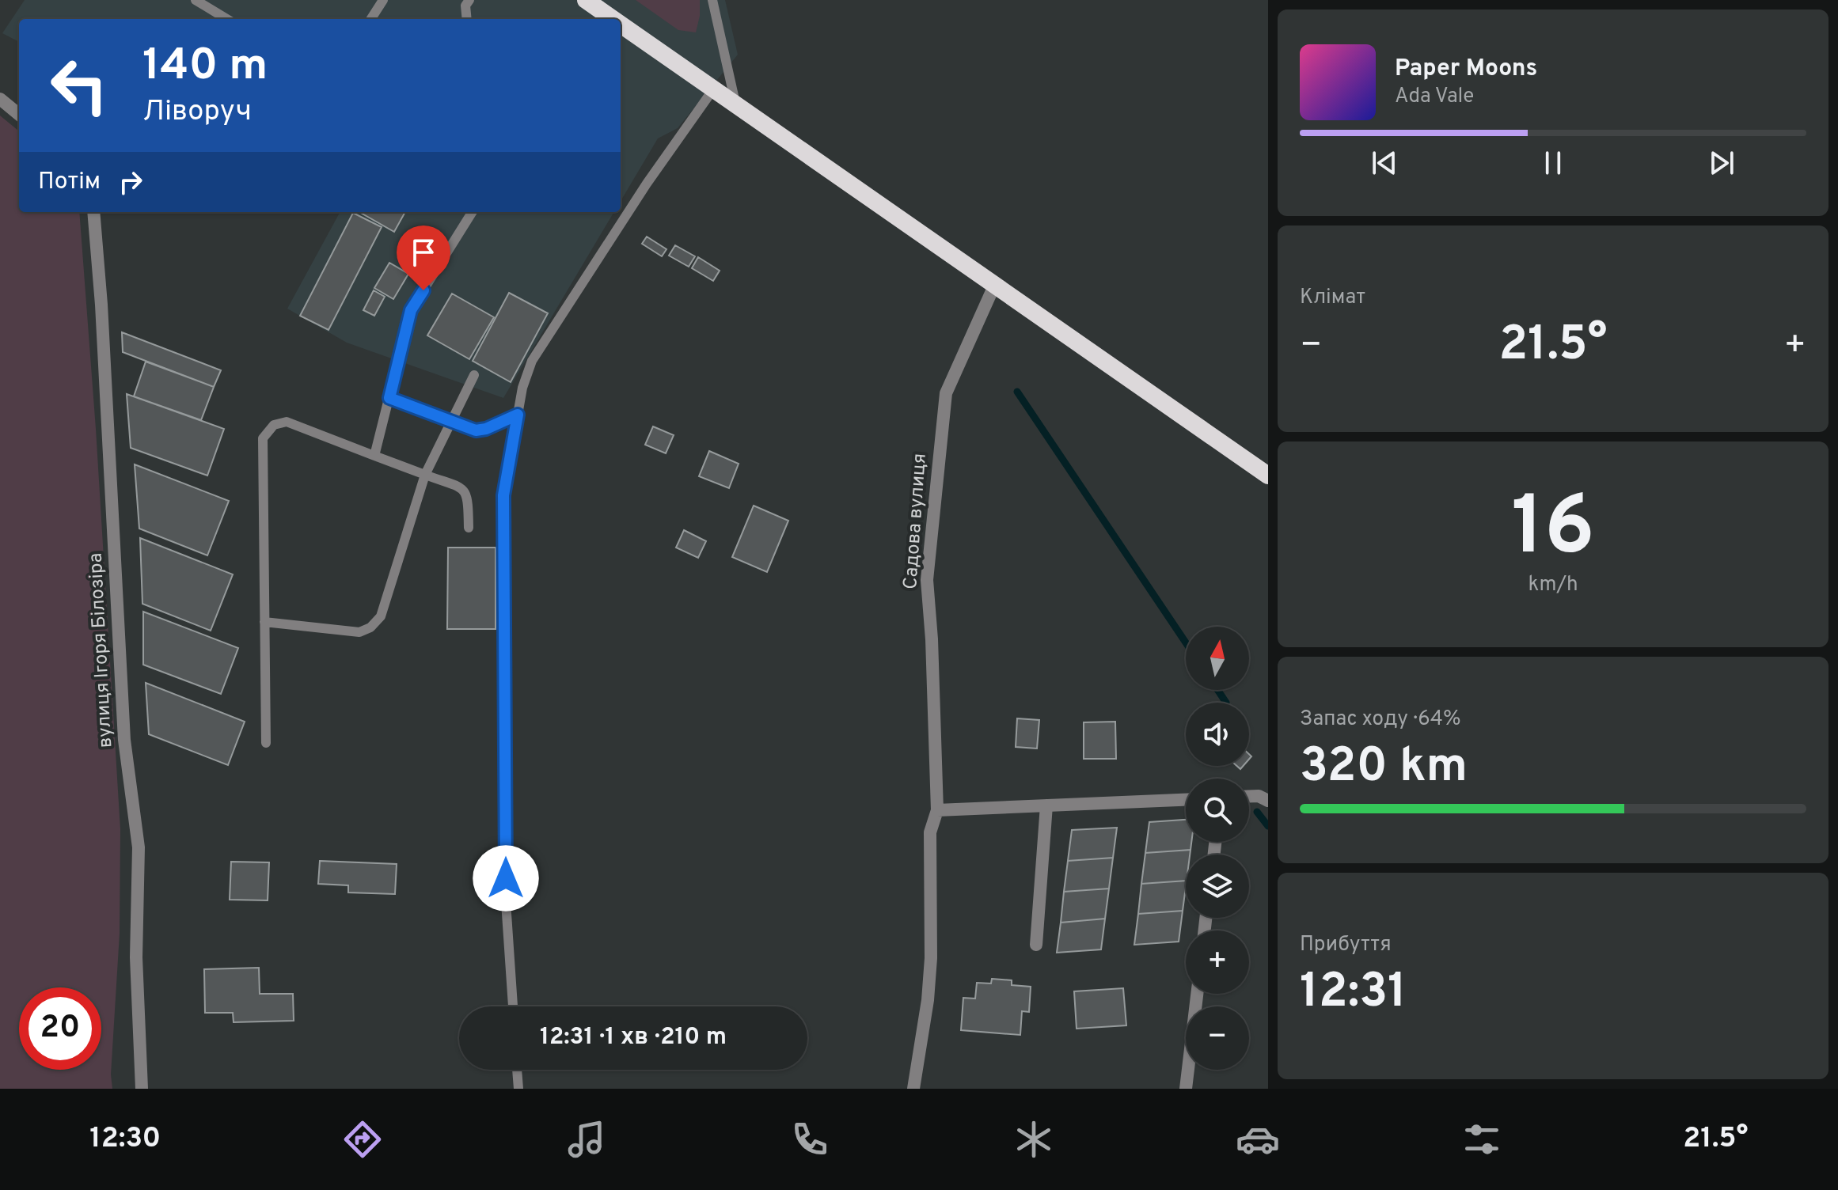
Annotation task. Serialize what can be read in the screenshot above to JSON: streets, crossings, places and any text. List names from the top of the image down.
{
  "streets": {
    "street": ["Садова вулиця", "вулиця Ігоря Білозіра"]
  },
  "north": "top",
  "page": {
    "turn": ["140 m", "Ліворуч"],
    "song": ["Paper Moons", "Ada Vale"],
    "then": "Потім",
    "tile": [
      "Клімат",
      ["16", "km/h"],
      ["Запас ходу · 64%", "320 km"],
      ["Прибуття", "12:31"]
    ],
    "heat": ["−", "21.5°", "+"],
    "map_buttons": ["+", "−"],
    "limit": "20",
    "trip": "12:31 · 1 хв · 210 m",
    "tabs": ["12:30", "21.5°"]
  }
}
